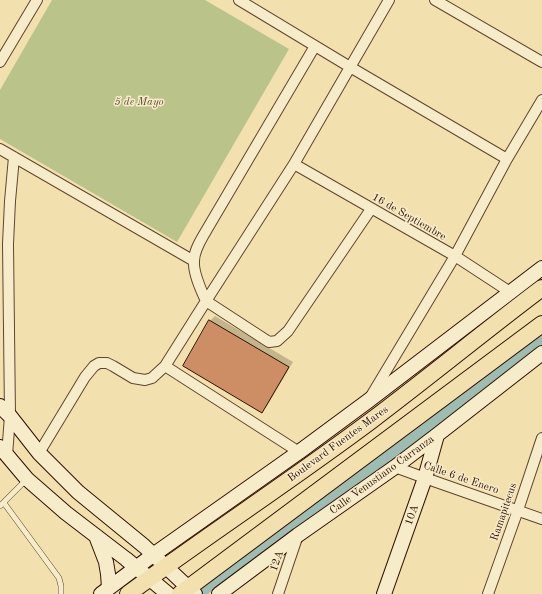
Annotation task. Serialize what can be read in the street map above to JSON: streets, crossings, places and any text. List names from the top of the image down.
{
  "streets": {
    "main road": ["Boulevard Fuentes Mares"],
    "street": [
      "16 de Septiembre",
      "Calle Venustiano Carranza",
      "Calle 6 de Enero",
      "Ramapitecus",
      "10A",
      "12A"
    ]
  },
  "crossings": [
    ["Calle Venustiano Carranza", "Calle 6 de Enero"],
    ["Calle Venustiano Carranza", "10A"],
    ["Calle Venustiano Carranza", "12A"],
    ["Calle 6 de Enero", "Ramapitecus"],
    ["Calle 6 de Enero", "10A"]
  ],
  "parks": ["5 de Mayo"]
}
